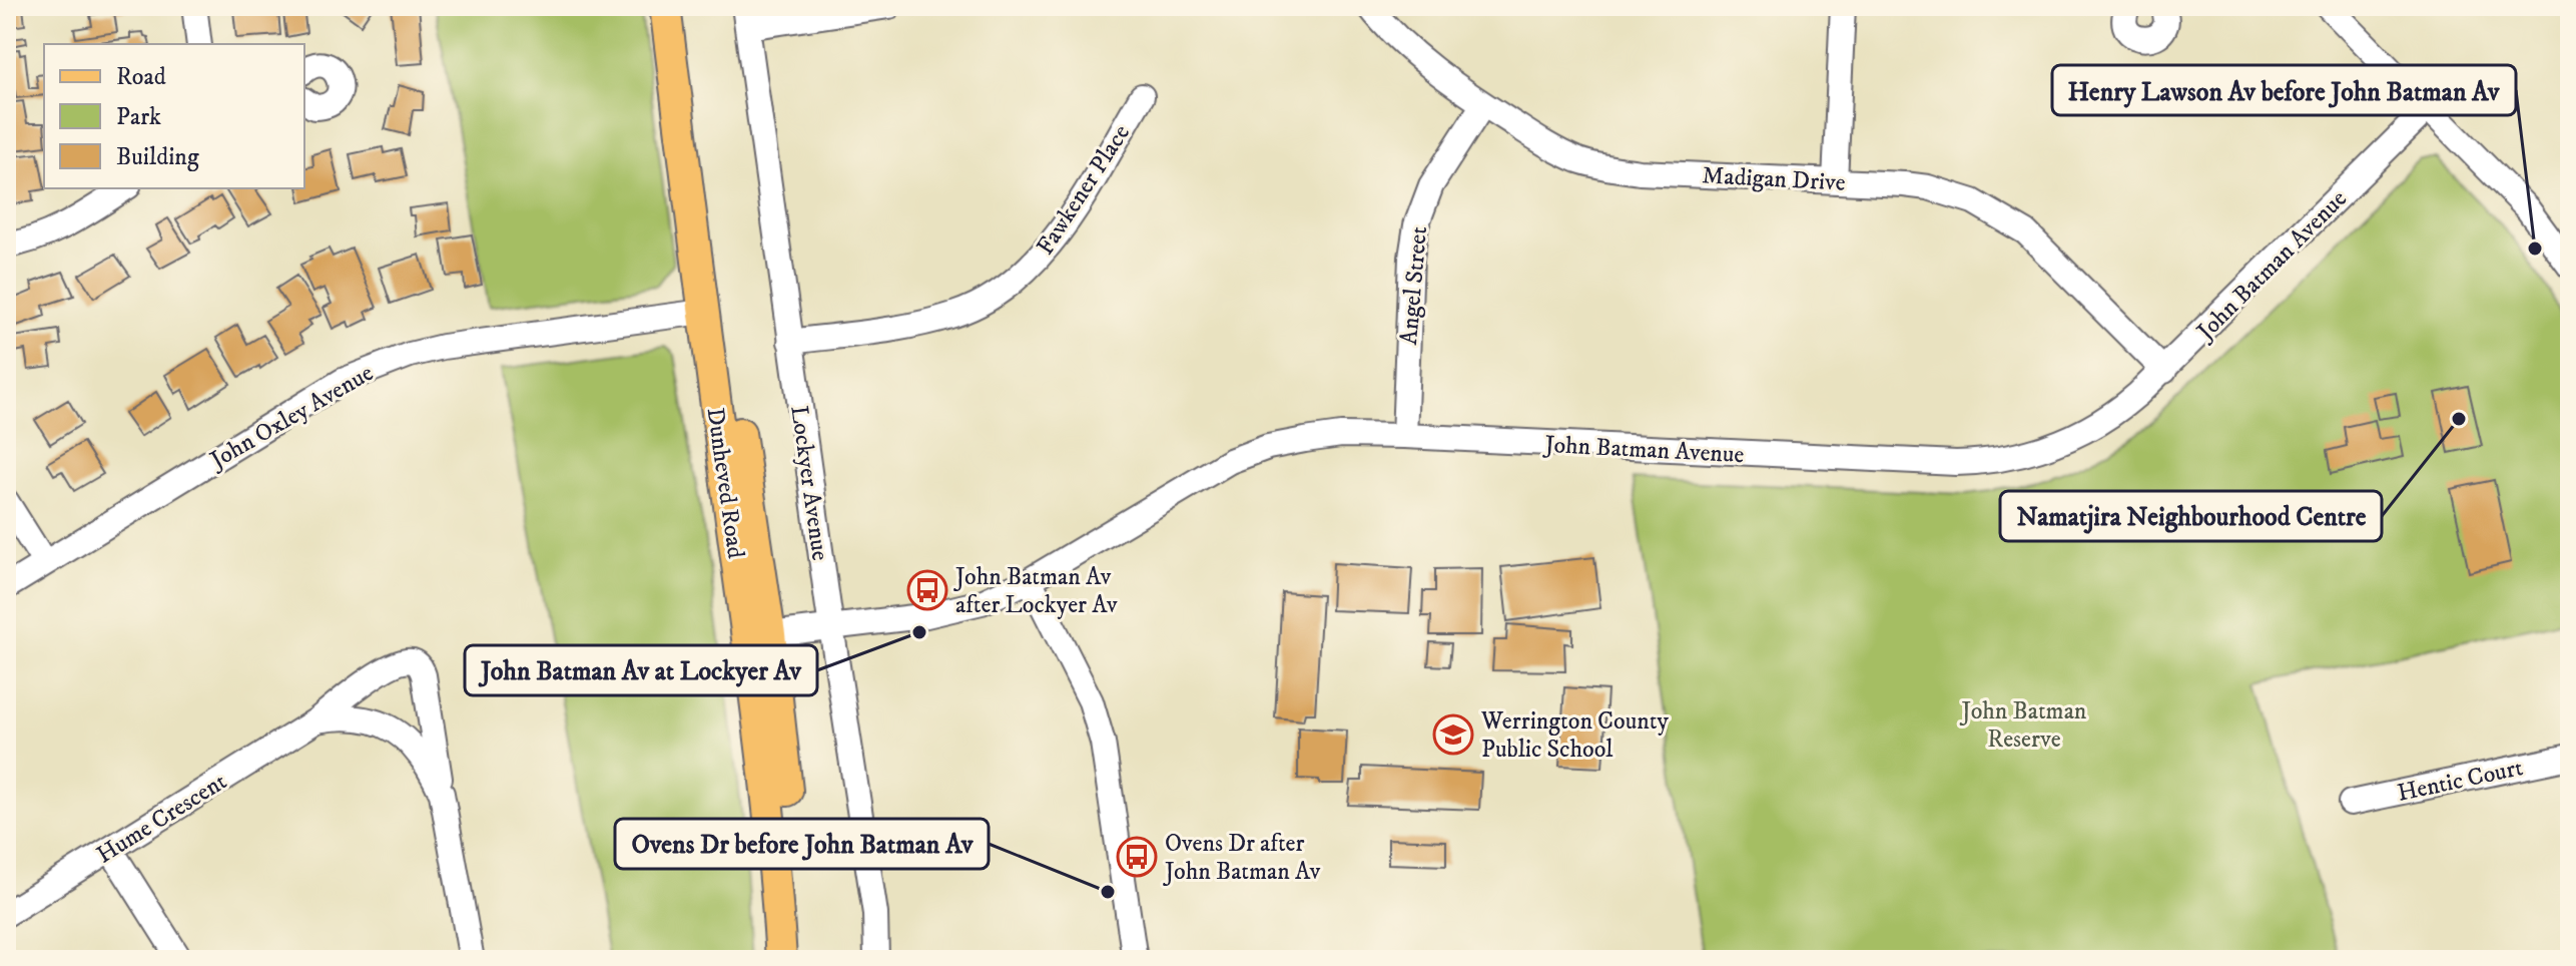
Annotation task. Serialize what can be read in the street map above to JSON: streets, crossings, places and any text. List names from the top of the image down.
{
  "streets": {
    "main road": ["Dunheved Road"],
    "street": [
      "Madigan Drive",
      "Fawkener Place",
      "John Batman Avenue",
      "Angel Street",
      "John Oxley Avenue",
      "Lockyer Avenue",
      "Hentic Court",
      "Hume Crescent"
    ]
  },
  "crossings": [
    ["Madigan Drive", "John Batman Avenue"],
    ["Madigan Drive", "Angel Street"],
    ["Fawkener Place", "Lockyer Avenue"],
    ["John Batman Avenue", "Angel Street"],
    ["John Batman Avenue", "Dunheved Road"],
    ["John Batman Avenue", "Lockyer Avenue"],
    ["John Oxley Avenue", "Dunheved Road"]
  ],
  "parks": ["John Batman Reserve"],
  "places": {
    "other": [
      "Henry Lawson Av before John Batman Av",
      "Namatjira Neighbourhood Centre",
      "John Batman Av at Lockyer Av",
      "Ovens Dr before John Batman Av"
    ],
    "bus stop": ["John Batman Av after Lockyer Av", "Ovens Dr after John Batman Av"],
    "school or university": ["Werrington County Public School"]
  },
  "legend": ["Road", "Park", "Building"]
}
